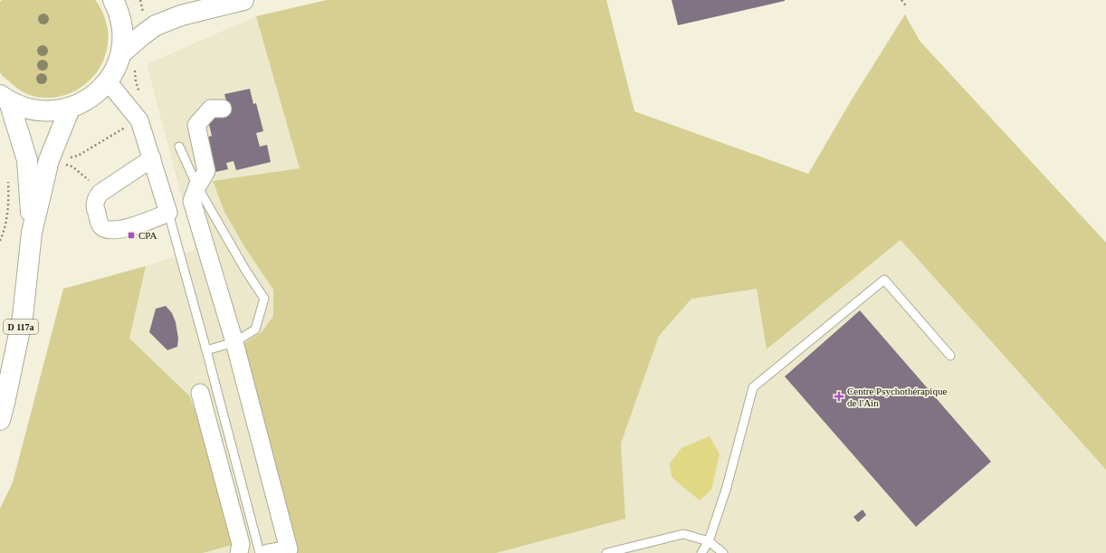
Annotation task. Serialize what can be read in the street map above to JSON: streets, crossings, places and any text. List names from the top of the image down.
{
  "streets": {
    "main road": ["D 117a"]
  },
  "places": {
    "transit": ["CPA"],
    "health": ["Centre Psychothérapique de l'Ain"]
  }
}
